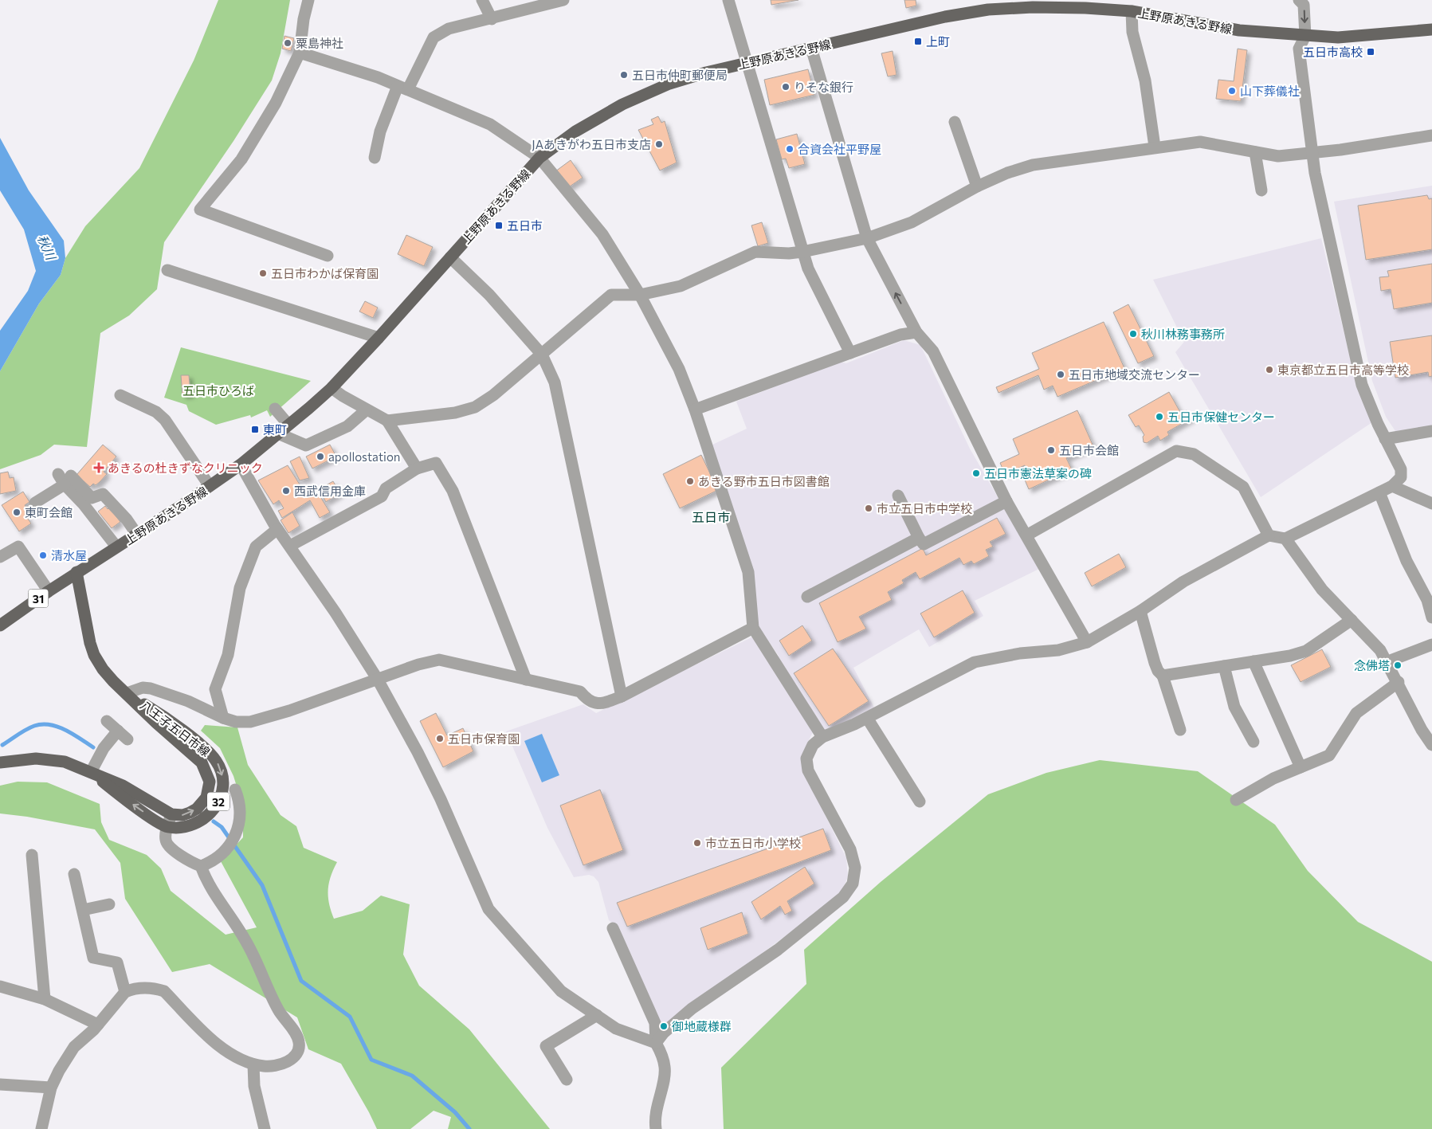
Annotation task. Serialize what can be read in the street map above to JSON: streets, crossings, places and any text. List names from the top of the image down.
{
  "streets": {
    "main road": [
      "上野原あきる野線",
      "31",
      "八王子五日市線",
      "32"
    ]
  },
  "crossings": [
    ["上野原あきる野線", "31"],
    ["上野原あきる野線", "八王子五日市線"],
    ["31", "八王子五日市線"]
  ],
  "districts": ["五日市"],
  "water": ["秋川"],
  "parks": ["五日市ひろば"],
  "places": {
    "transit": [
      "上町",
      "五日市高校",
      "五日市",
      "東町"
    ],
    "other": [
      "粟島神社",
      "五日市仲町郵便局",
      "りそな銀行",
      "山下葬儀社",
      "JAあきがわ五日市支店",
      "合資会社平野屋",
      "五日市わかば保育園",
      "秋川林務事務所",
      "東京都立五日市高等学校",
      "五日市地域交流センター",
      "五日市保健センター",
      "五日市会館",
      "apollostation",
      "五日市憲法草案の碑",
      "あきる野市五日市図書館",
      "西武信用金庫",
      "市立五日市中学校",
      "東町会館",
      "清水屋",
      "念佛塔",
      "五日市保育園",
      "市立五日市小学校",
      "御地蔵様群"
    ],
    "health": ["あきるの杜きずなクリニック"]
  }
}
